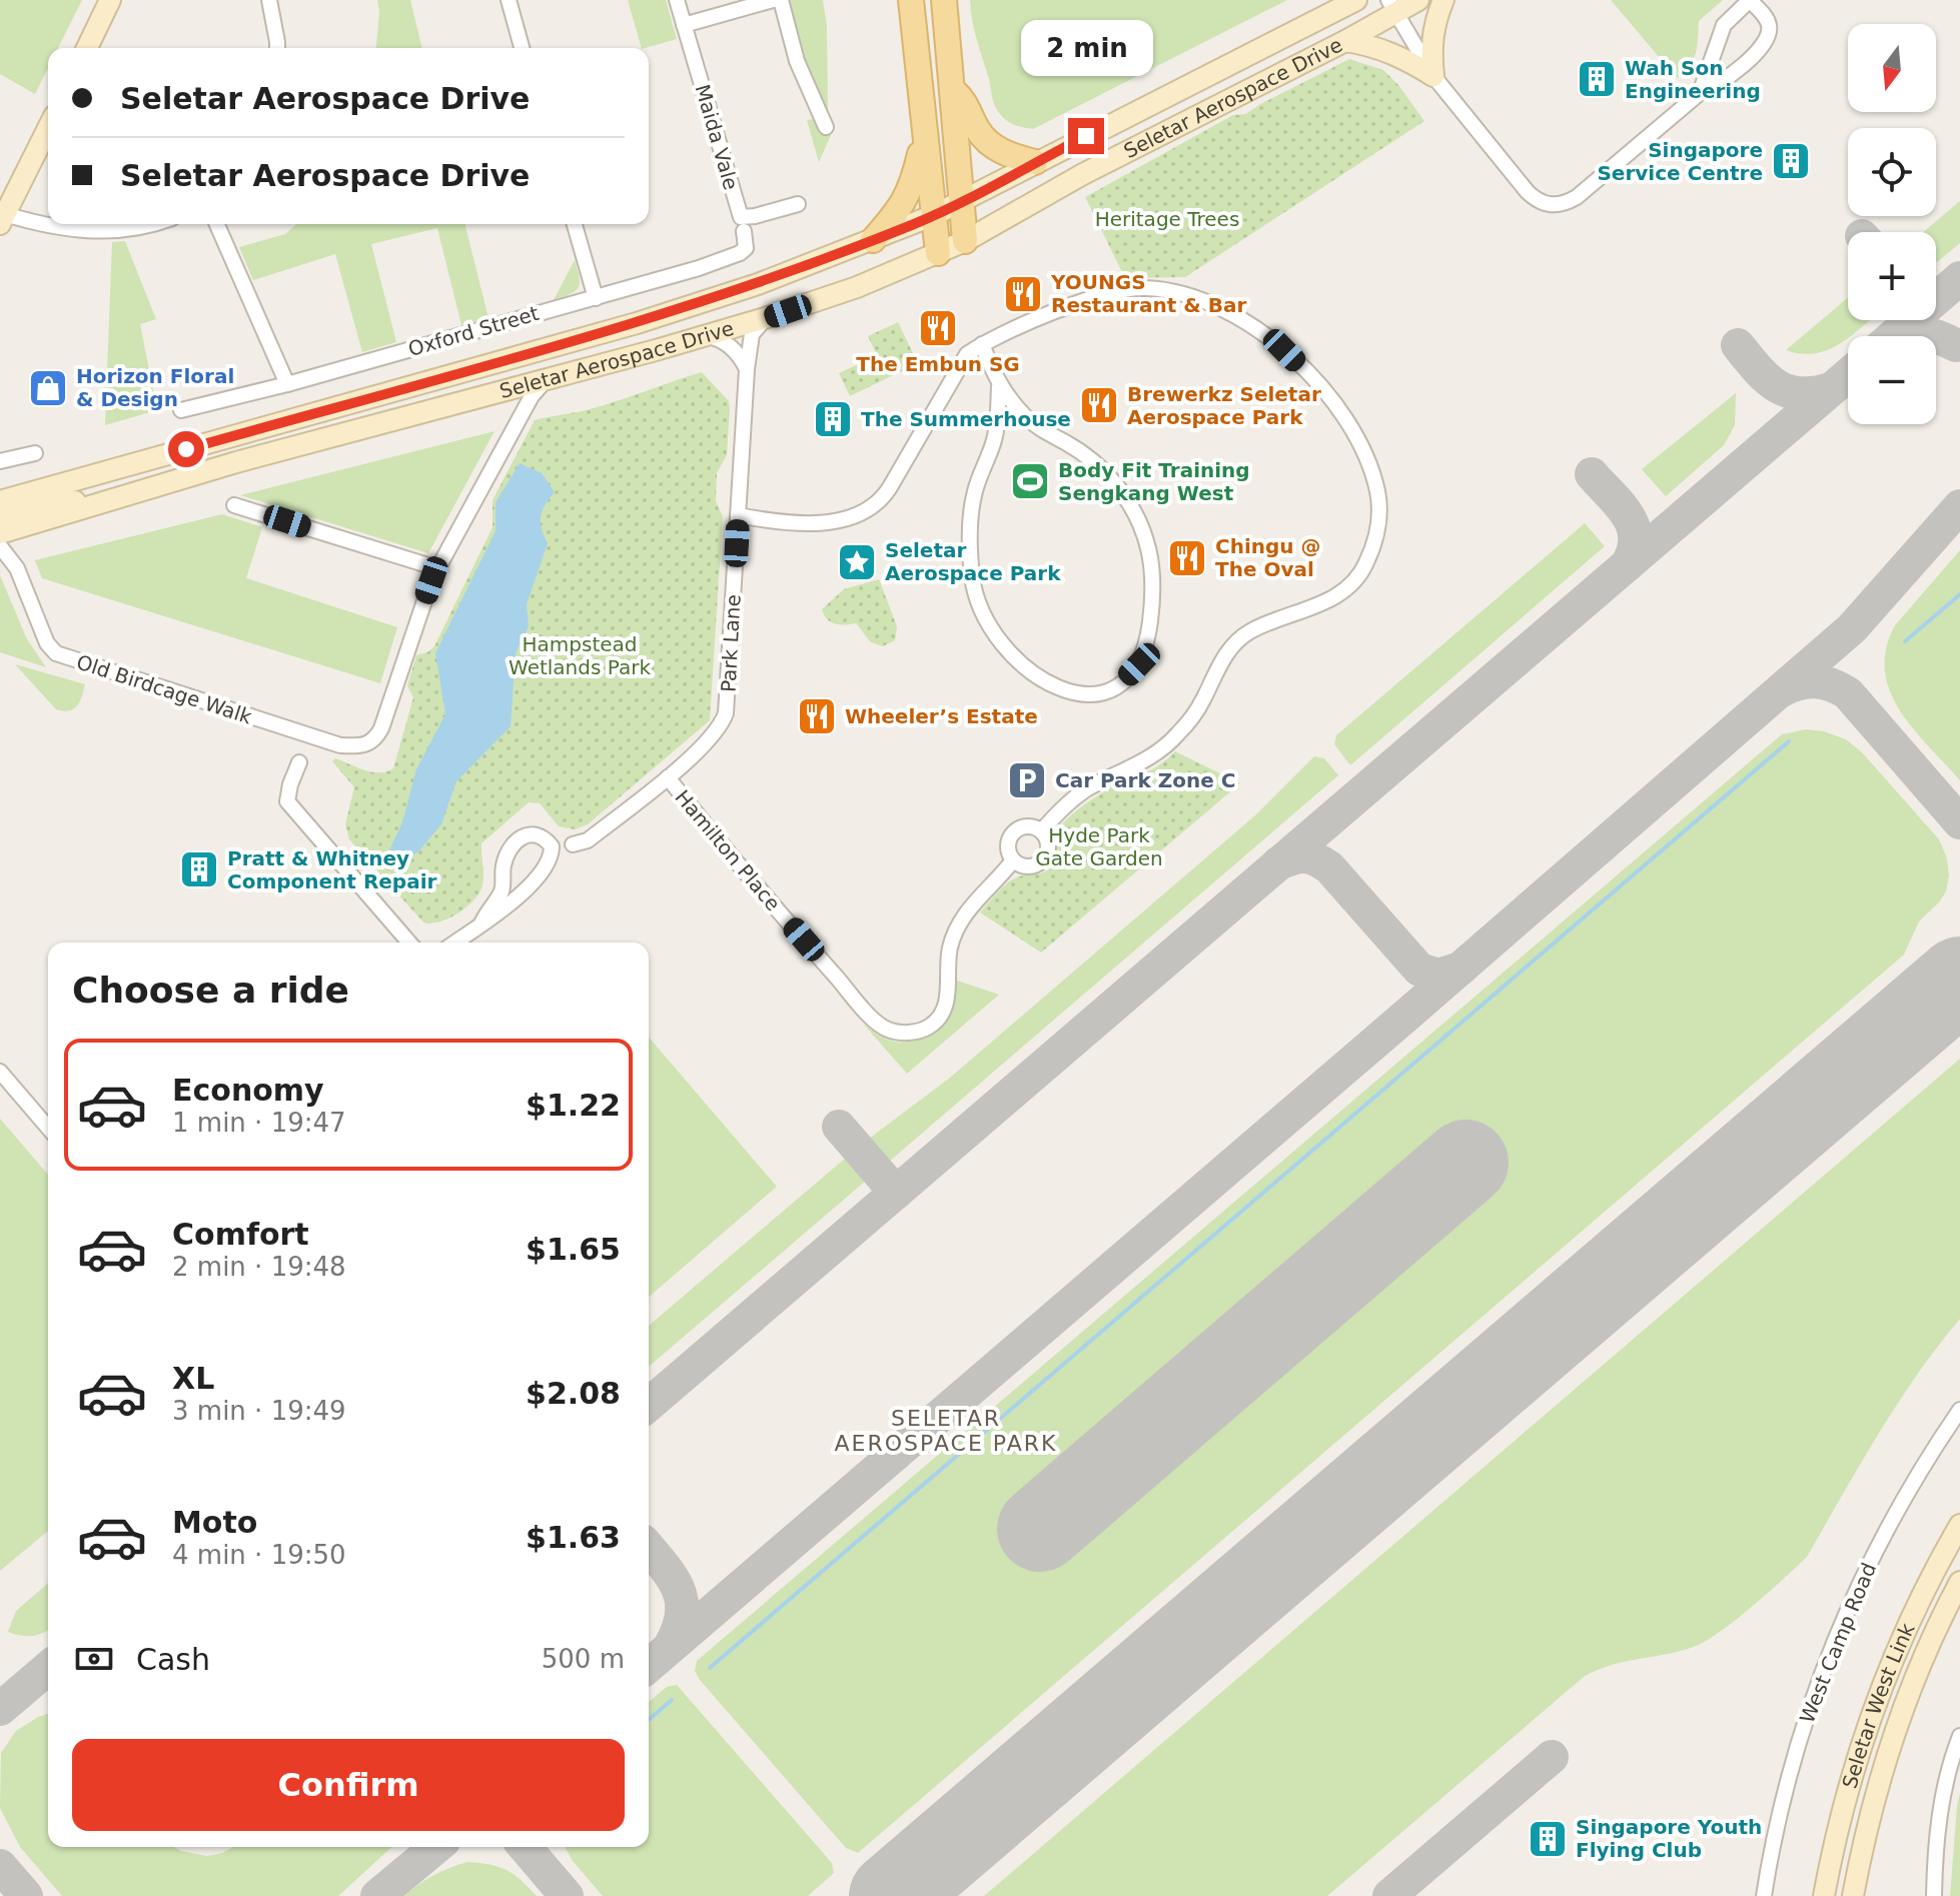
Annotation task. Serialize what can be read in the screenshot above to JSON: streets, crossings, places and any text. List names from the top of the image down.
{
  "streets": {
    "street": [
      "Seletar Aerospace Drive",
      "Maida Vale",
      "Oxford Street",
      "Park Lane",
      "Old Birdcage Walk",
      "Hamilton Place",
      "West Camp Road",
      "Seletar West Link"
    ]
  },
  "crossings": [
    ["Seletar Aerospace Drive", "Park Lane"],
    ["Seletar Aerospace Drive", "Old Birdcage Walk"],
    ["Park Lane", "Hamilton Place"]
  ],
  "districts": ["SELETAR AEROSPACE PARK"],
  "parks": ["Heritage Trees", "Hampstead Wetlands Park", "Hyde Park Gate Garden"],
  "places": {
    "building": [
      "Wah Son Engineering",
      "Singapore Service Centre",
      "The Summerhouse",
      "Pratt & Whitney Component Repair",
      "Singapore Youth Flying Club"
    ],
    "restaurant": [
      "YOUNGS Restaurant & Bar",
      "The Embun SG",
      "Brewerkz Seletar Aerospace Park",
      "Chingu @ The Oval",
      "Wheeler’s Estate"
    ],
    "shop": ["Horizon Floral & Design"],
    "sports": ["Body Fit Training Sengkang West"],
    "place": ["Seletar Aerospace Park"],
    "parking": ["Car Park Zone C"]
  },
  "north": "bottom",
  "page": {
    "bubble": "2 min",
    "map_buttons": ["+", "−"],
    "banner": ["Seletar Aerospace Drive", "Seletar Aerospace Drive"],
    "heading": "Choose a ride",
    "list": [
      {
        "name": "Economy",
        "note": "1 min · 19:47",
        "value": "$1.22"
      },
      {
        "name": "Comfort",
        "note": "2 min · 19:48",
        "value": "$1.65"
      },
      {
        "name": "XL",
        "note": "3 min · 19:49",
        "value": "$2.08"
      },
      {
        "name": "Moto",
        "note": "4 min · 19:50",
        "value": "$1.63"
      }
    ],
    "pay": ["Cash", "500 m"],
    "buttons": "Confirm"
  }
}
